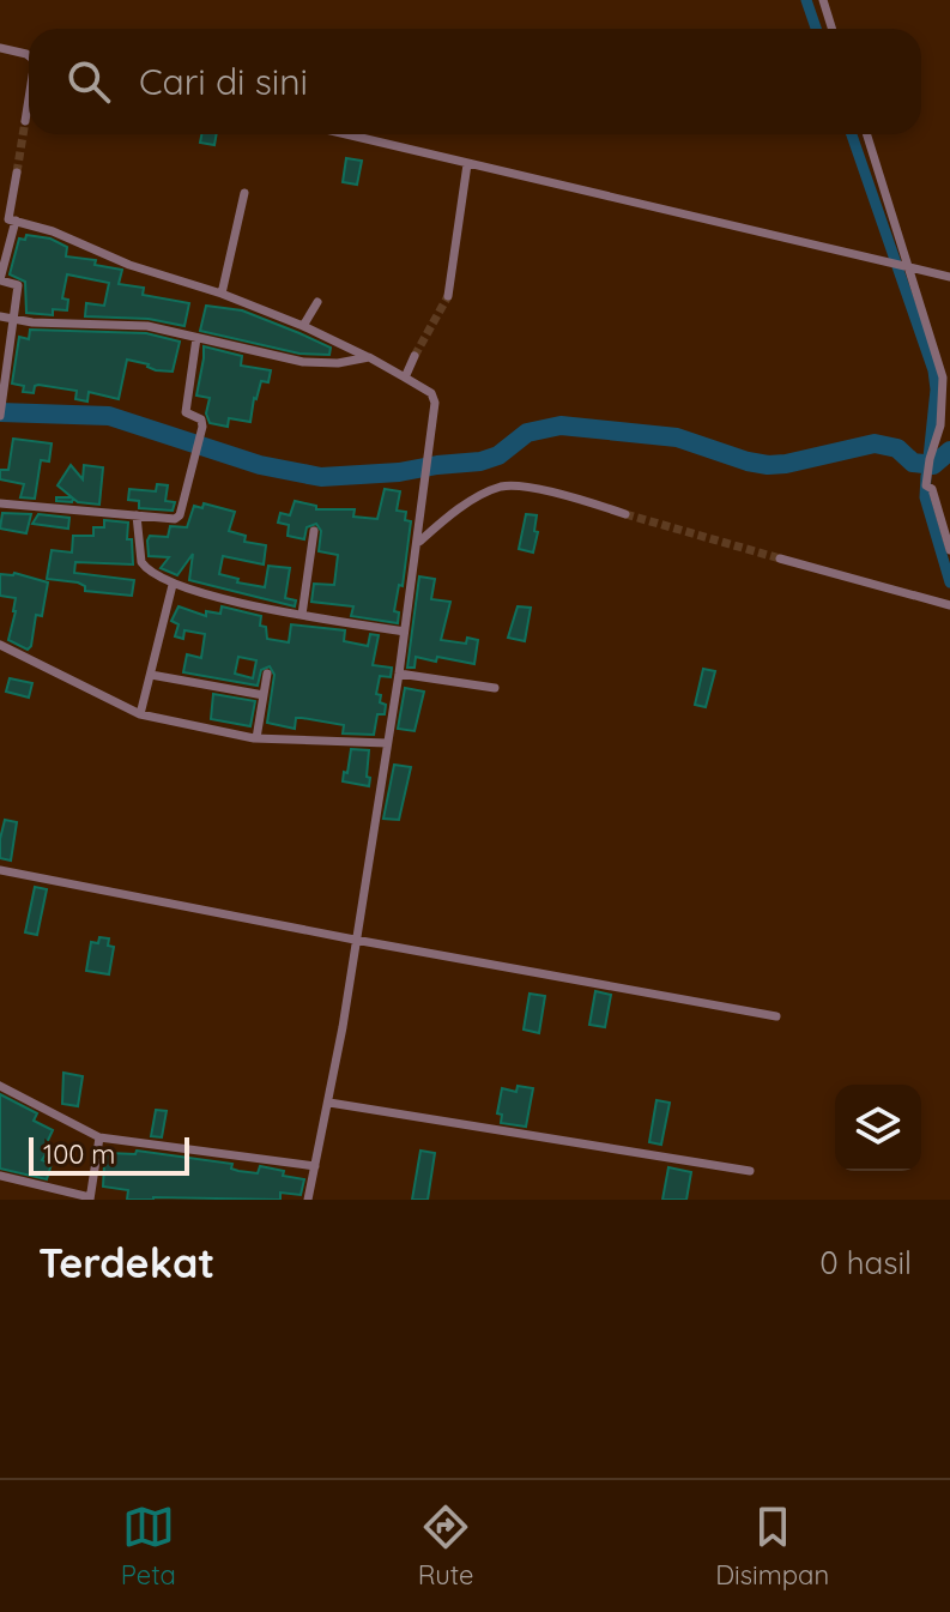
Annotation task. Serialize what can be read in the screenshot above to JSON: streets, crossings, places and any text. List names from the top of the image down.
{
  "scale_bar": "100 m",
  "page": {
    "search": "Cari di sini",
    "scale": "100 m",
    "heading": ["Terdekat", "0 hasil"],
    "nav": ["Peta", "Rute", "Disimpan"]
  }
}
